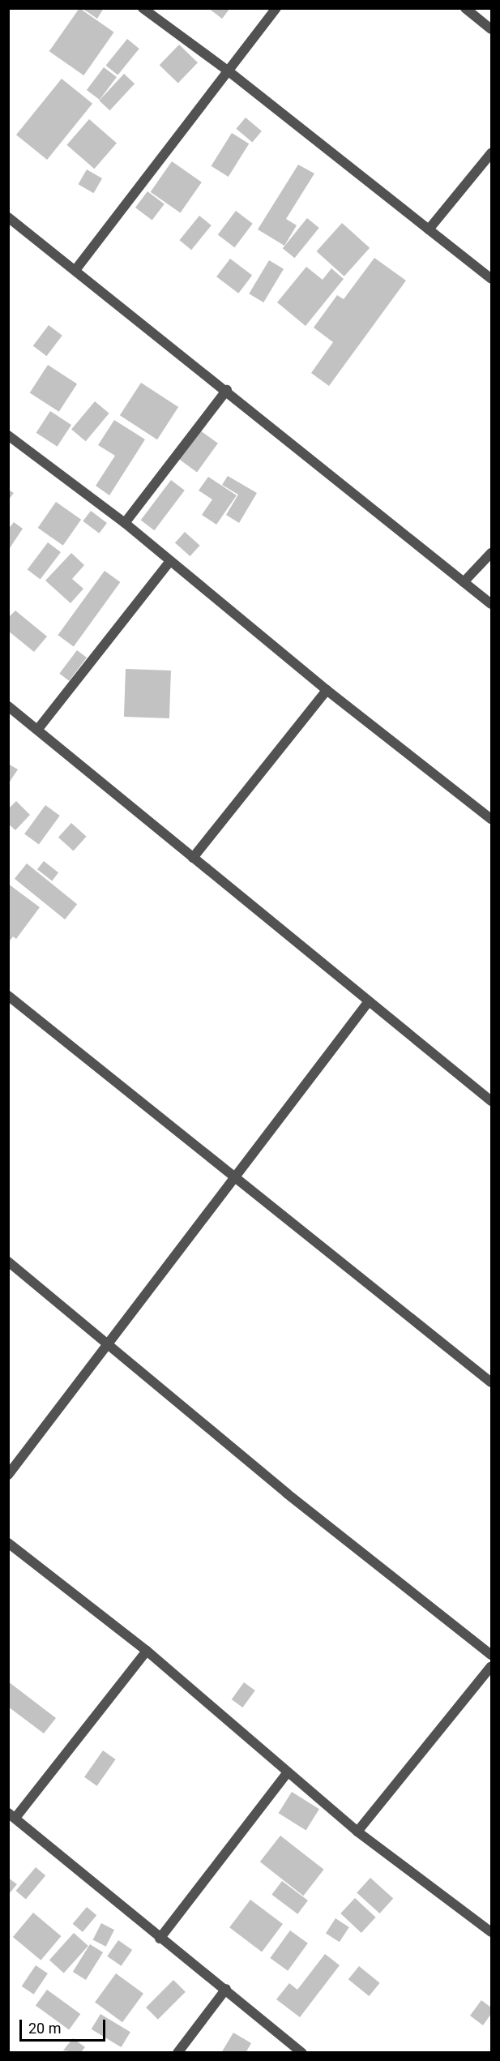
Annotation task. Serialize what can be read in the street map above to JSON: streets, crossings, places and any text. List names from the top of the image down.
{
  "scale_bar": "20 m"
}
